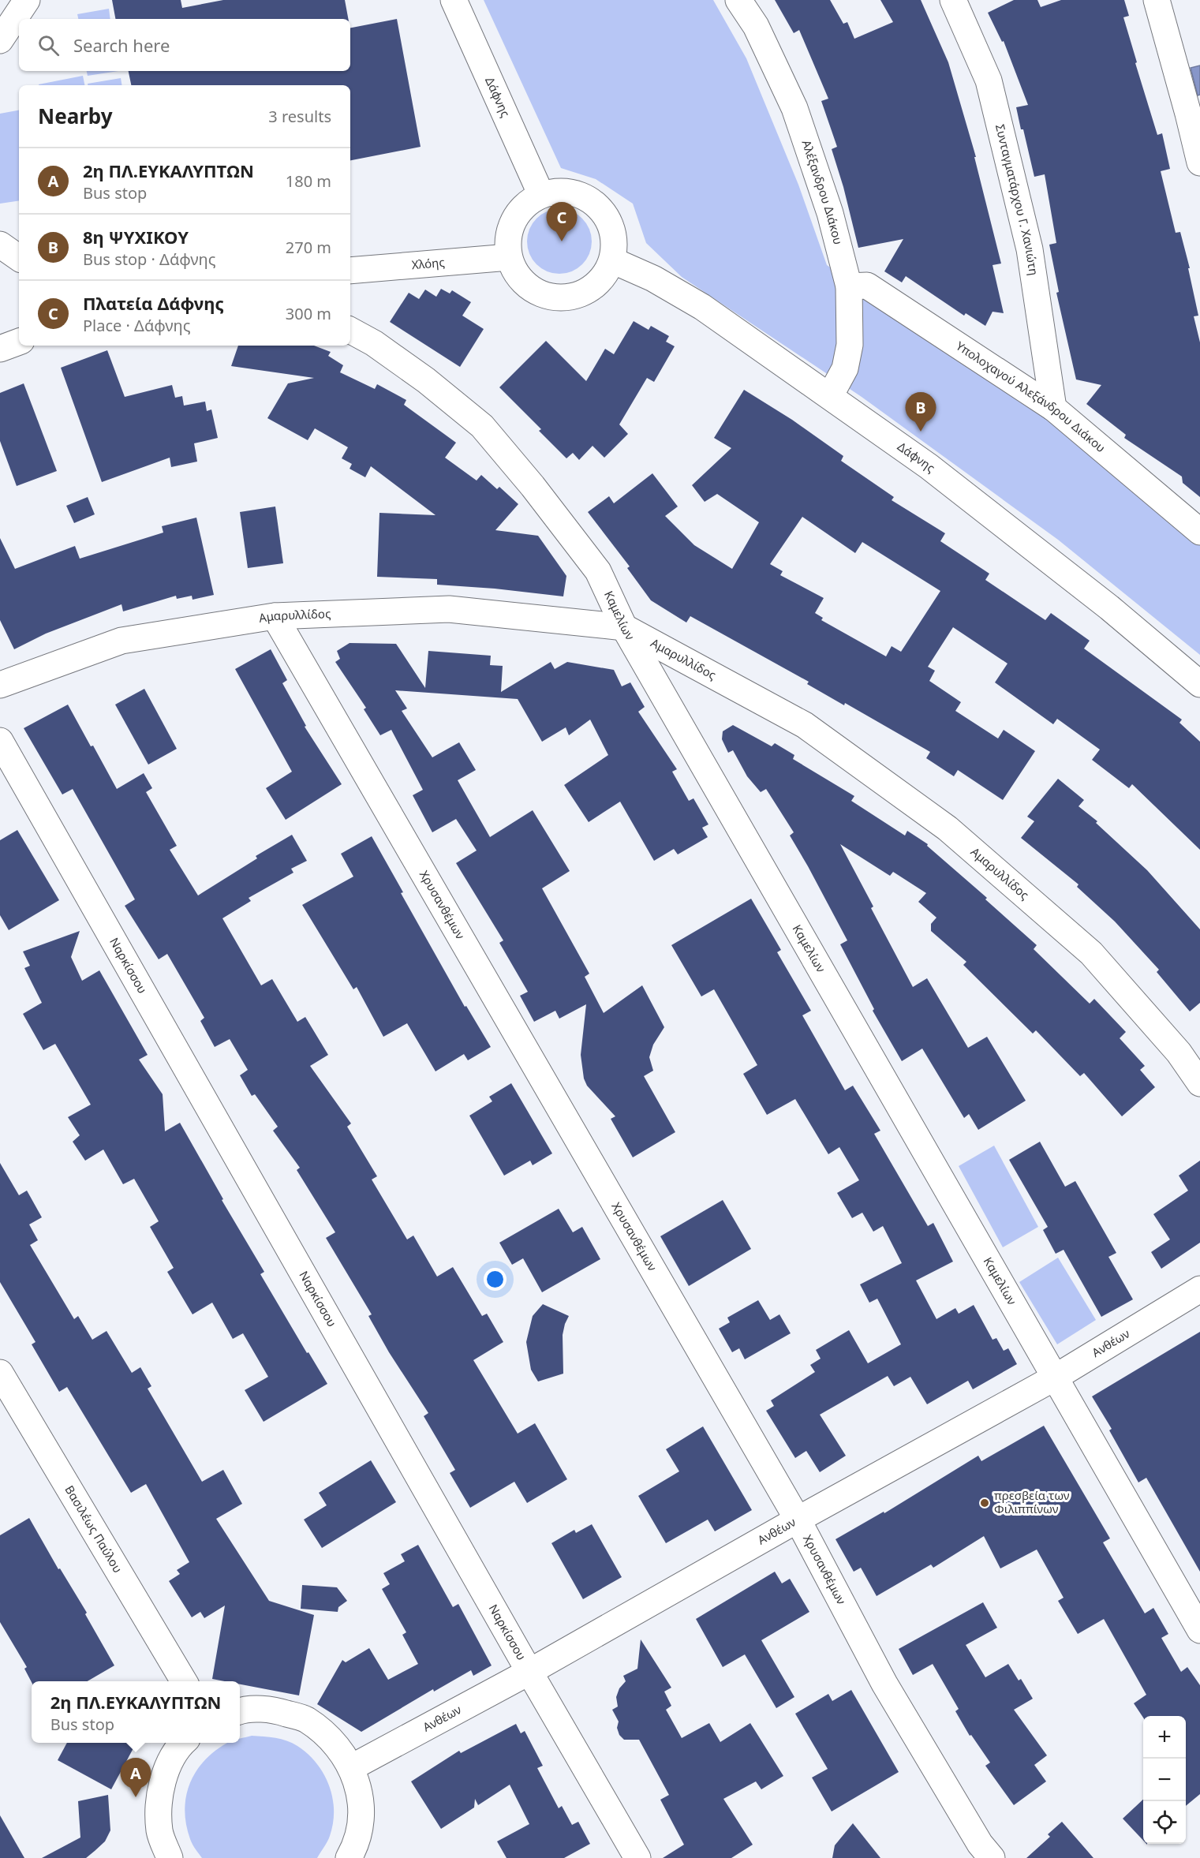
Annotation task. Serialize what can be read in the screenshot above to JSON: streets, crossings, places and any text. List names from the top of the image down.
{
  "streets": {
    "street": [
      "Δάφνης",
      "Αλέξανδρου Διάκου",
      "Συνταγματάρχου Γ. Χανιώτη",
      "Χλόης",
      "Υπολοχαγού Αλεξάνδρου Διάκου",
      "Αμαρυλλίδος",
      "Καμελίων",
      "Χρυσανθέμων",
      "Ναρκίσσου",
      "Ανθέων",
      "Βασιλέως Παύλου"
    ]
  },
  "crossings": [
    ["Δάφνης", "Αλέξανδρου Διάκου"],
    ["Δάφνης", "Χλόης"],
    ["Αλέξανδρου Διάκου", "Υπολοχαγού Αλεξάνδρου Διάκου"],
    ["Συνταγματάρχου Γ. Χανιώτη", "Υπολοχαγού Αλεξάνδρου Διάκου"],
    ["Αμαρυλλίδος", "Καμελίων"],
    ["Αμαρυλλίδος", "Χρυσανθέμων"],
    ["Καμελίων", "Ανθέων"],
    ["Χρυσανθέμων", "Ανθέων"],
    ["Ναρκίσσου", "Ανθέων"]
  ],
  "places": ["πρεσβεία των Φιλιππίνων"],
  "page": {
    "search": "Search here",
    "heading": ["Nearby", "3 results"],
    "list": [
      {
        "mark": "A",
        "name": "2η ΠΛ.ΕΥΚΑΛΥΠΤΩΝ",
        "note": "Bus stop",
        "value": "180 m"
      },
      {
        "mark": "B",
        "name": "8η ΨΥΧΙΚΟΥ",
        "note": "Bus stop · Δάφνης",
        "value": "270 m"
      },
      {
        "mark": "C",
        "name": "Πλατεία Δάφνης",
        "note": "Place · Δάφνης",
        "value": "300 m"
      }
    ],
    "pins": ["C", "B", "A"],
    "popup": ["2η ΠΛ.ΕΥΚΑΛΥΠΤΩΝ", "Bus stop"],
    "map_buttons": ["+", "−"]
  }
}
